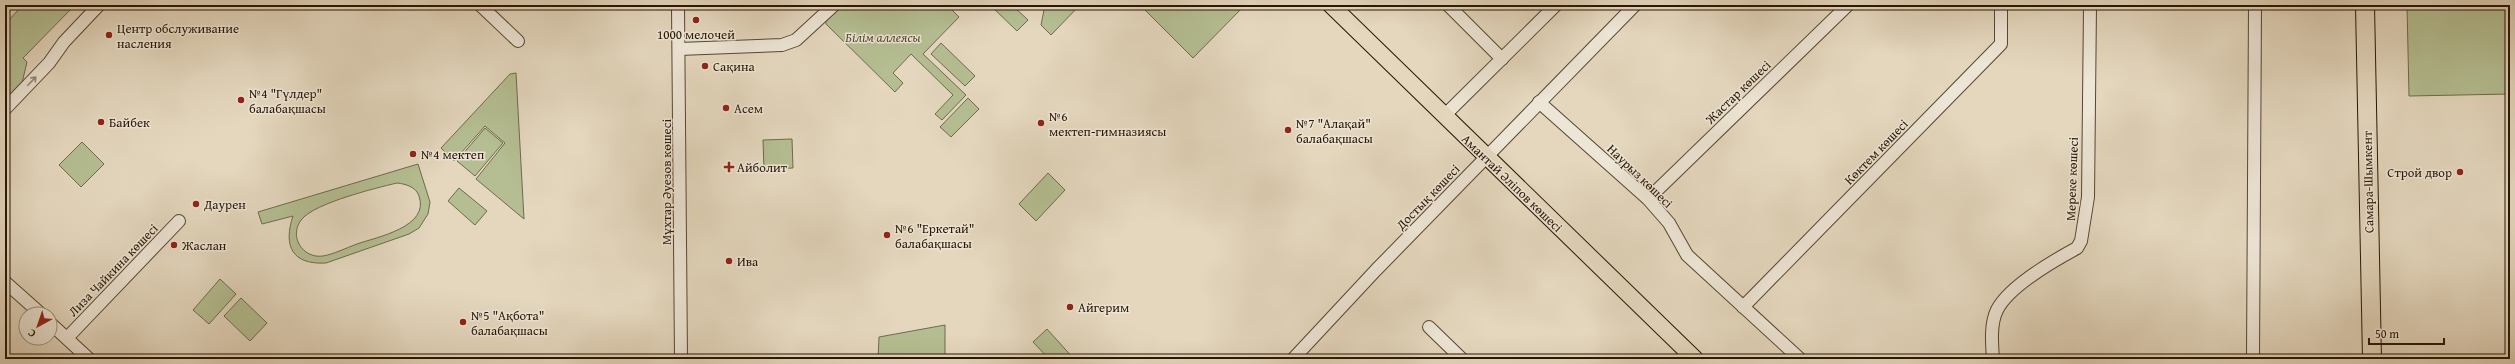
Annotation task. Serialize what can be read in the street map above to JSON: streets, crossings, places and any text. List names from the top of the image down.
{
  "streets": {
    "highway": ["Самара-Шымкент"],
    "main road": ["Амантай Әліпов көшесі"],
    "street": [
      "Жастар көшесі",
      "Көктем көшесі",
      "Наурыз көшесі",
      "Мереке көшесі",
      "Мұхтар Әуезов көшесі",
      "Достық көшесі",
      "Лиза Чайкина көшесі"
    ]
  },
  "crossings": [
    ["Жастар көшесі", "Наурыз көшесі"],
    ["Көктем көшесі", "Наурыз көшесі"],
    ["Наурыз көшесі", "Достық көшесі"],
    ["Амантай Әліпов көшесі", "Достық көшесі"]
  ],
  "parks": ["Білім аллеясы"],
  "places": {
    "other": [
      "1000 мелочей",
      "Центр обслуживание насления",
      "Сақина",
      "№4 \"Гүлдер\" балабақшасы",
      "Асем",
      "Байбек",
      "№6 мектеп-гимназиясы",
      "№7 \"Алақай\" балабақшасы",
      "№4 мектеп",
      "Строй двор",
      "Даурен",
      "№6 \"Еркетай\" балабақшасы",
      "Жаслан",
      "Ива",
      "Айгерим",
      "№5 \"Ақбота\" балабақшасы"
    ],
    "health": ["Айболит"]
  },
  "scale_bar": "50 m",
  "north": "bottom left"
}
